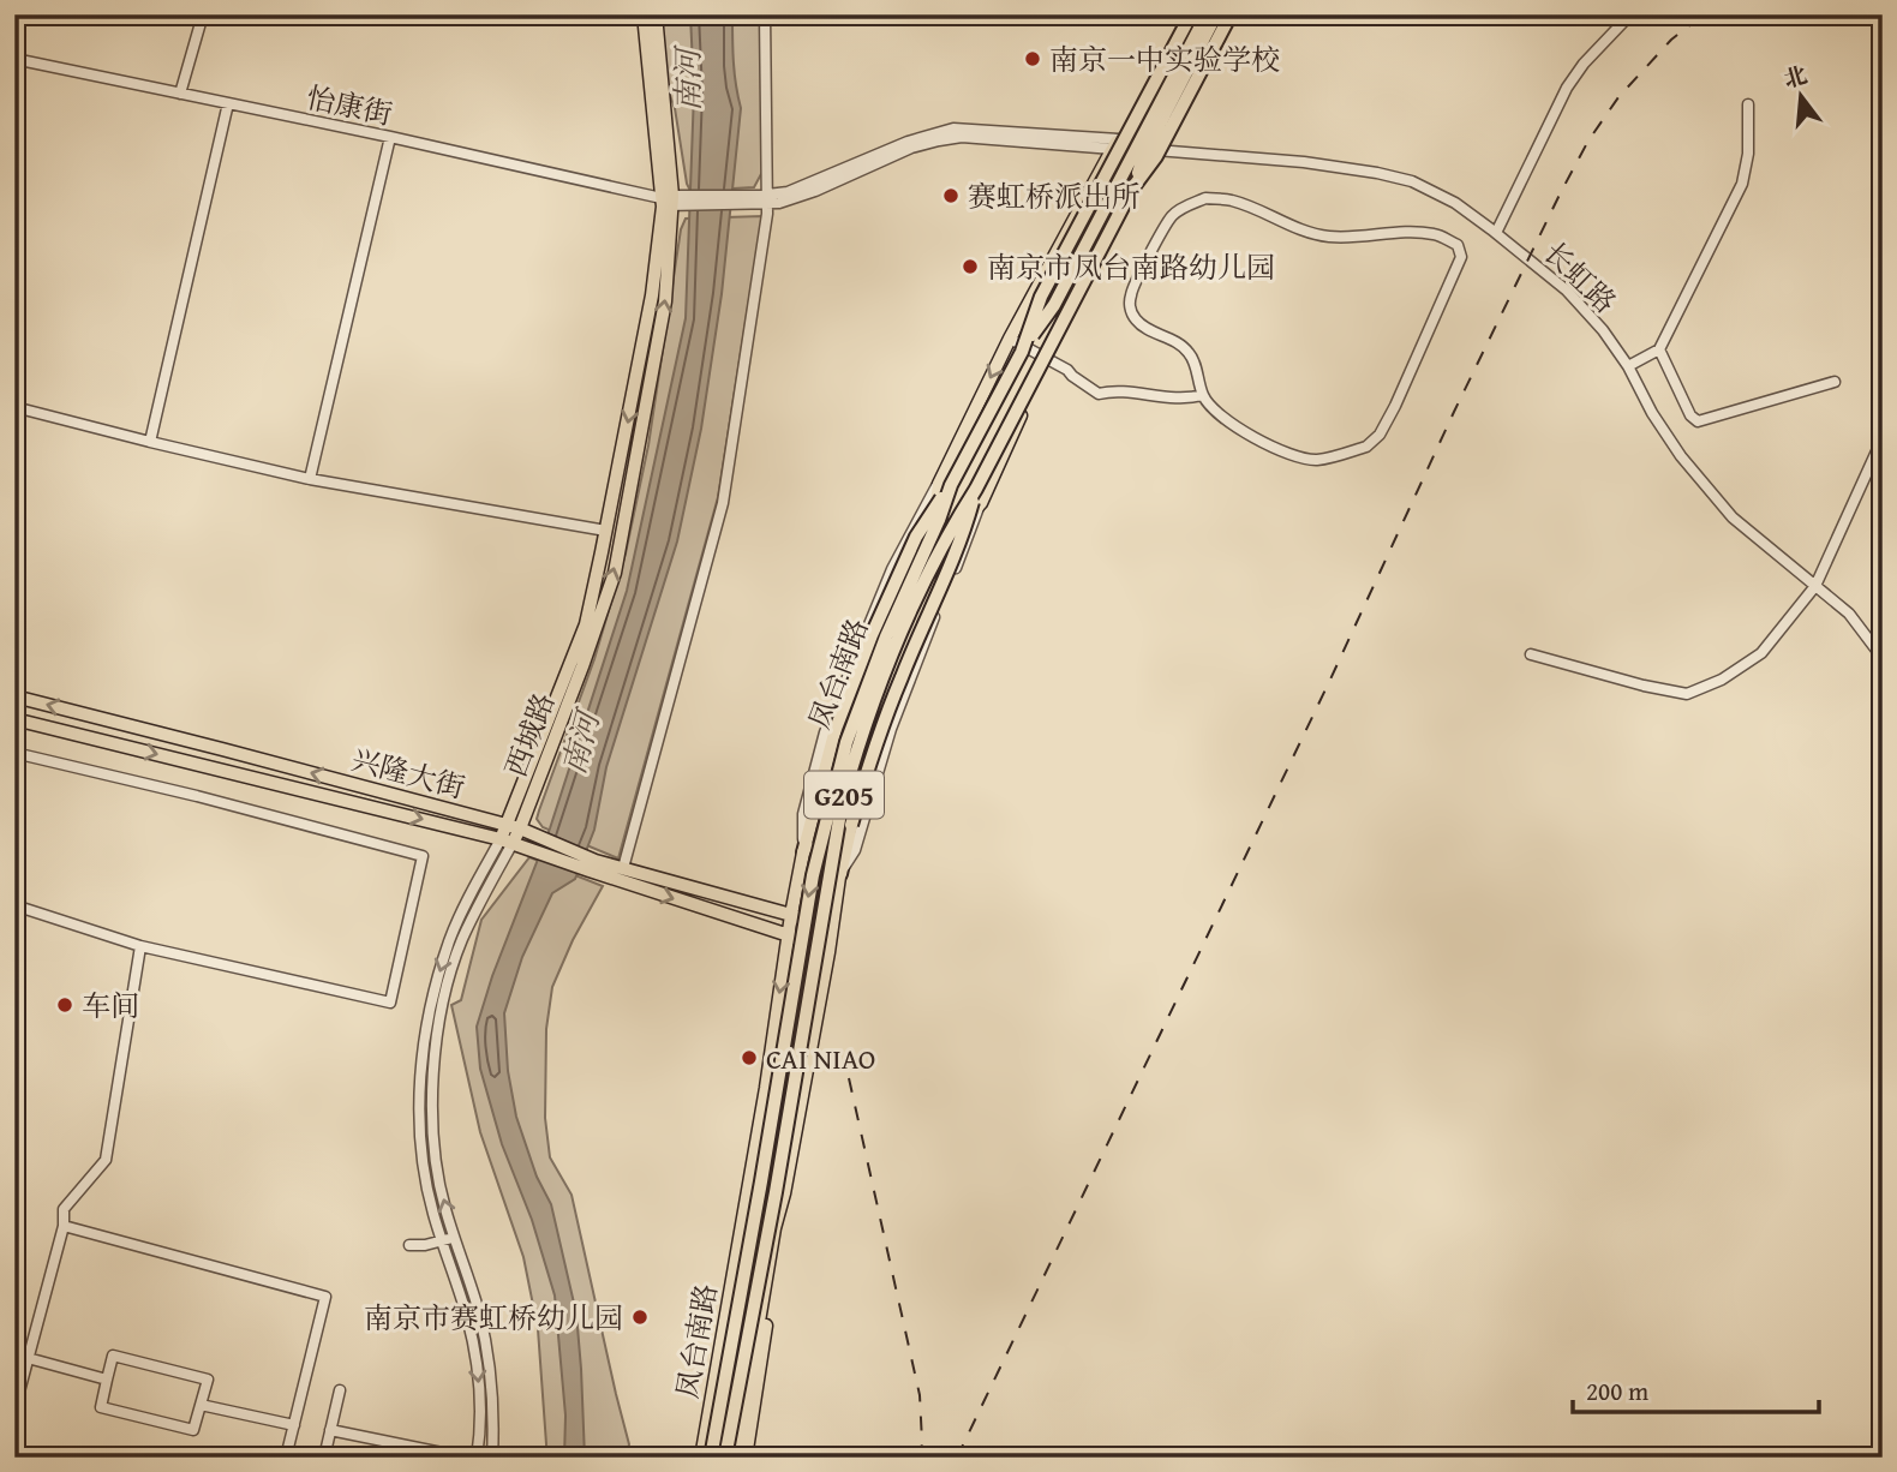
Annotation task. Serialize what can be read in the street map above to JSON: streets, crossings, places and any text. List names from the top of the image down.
{
  "streets": {
    "highway": ["凤台南路", "G205"],
    "main road": ["西城路", "兴隆大街"],
    "street": ["怡康街", "长虹路"]
  },
  "crossings": [
    ["怡康街", "长虹路"],
    ["怡康街", "西城路"],
    ["长虹路", "凤台南路"],
    ["凤台南路", "兴隆大街"],
    ["西城路", "兴隆大街"]
  ],
  "water": ["南河"],
  "places": [
    "南京一中实验学校",
    "赛虹桥派出所",
    "南京市凤台南路幼儿园",
    "车间",
    "CAI NIAO",
    "南京市赛虹桥幼儿园"
  ],
  "scale_bar": "200 m",
  "north": "top"
}
